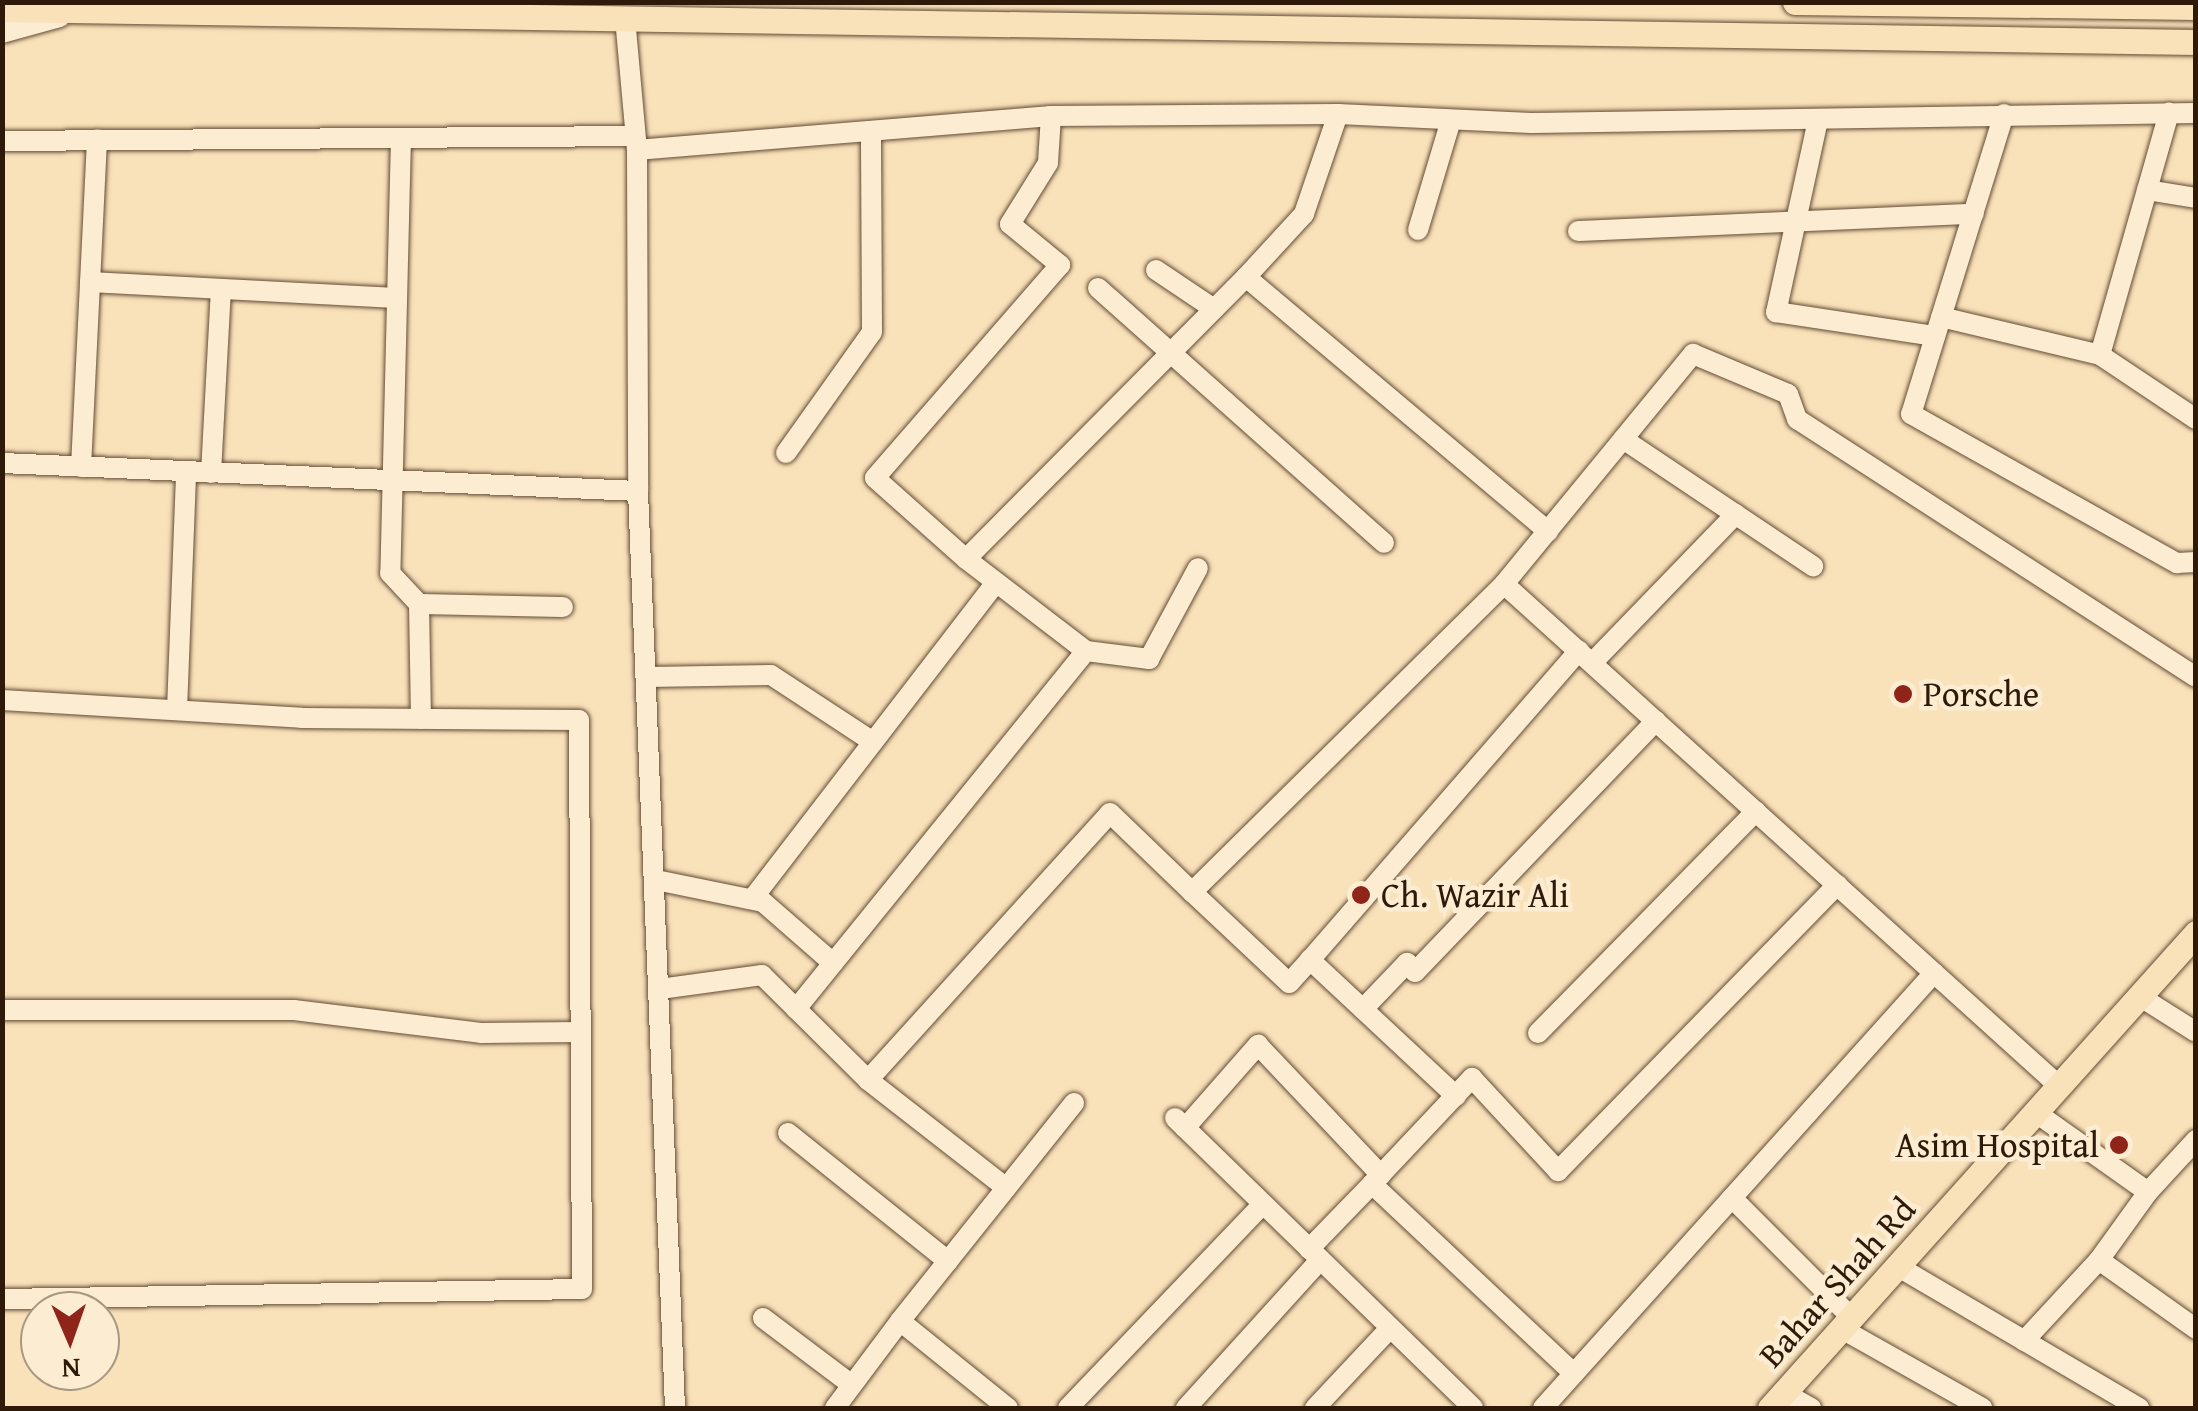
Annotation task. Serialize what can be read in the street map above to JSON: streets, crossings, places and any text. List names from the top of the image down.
{
  "streets": {
    "main road": ["Bahar Shah Rd"]
  },
  "places": ["Porsche", "Ch. Wazir Ali", "Asim Hospital"],
  "north": "bottom"
}
